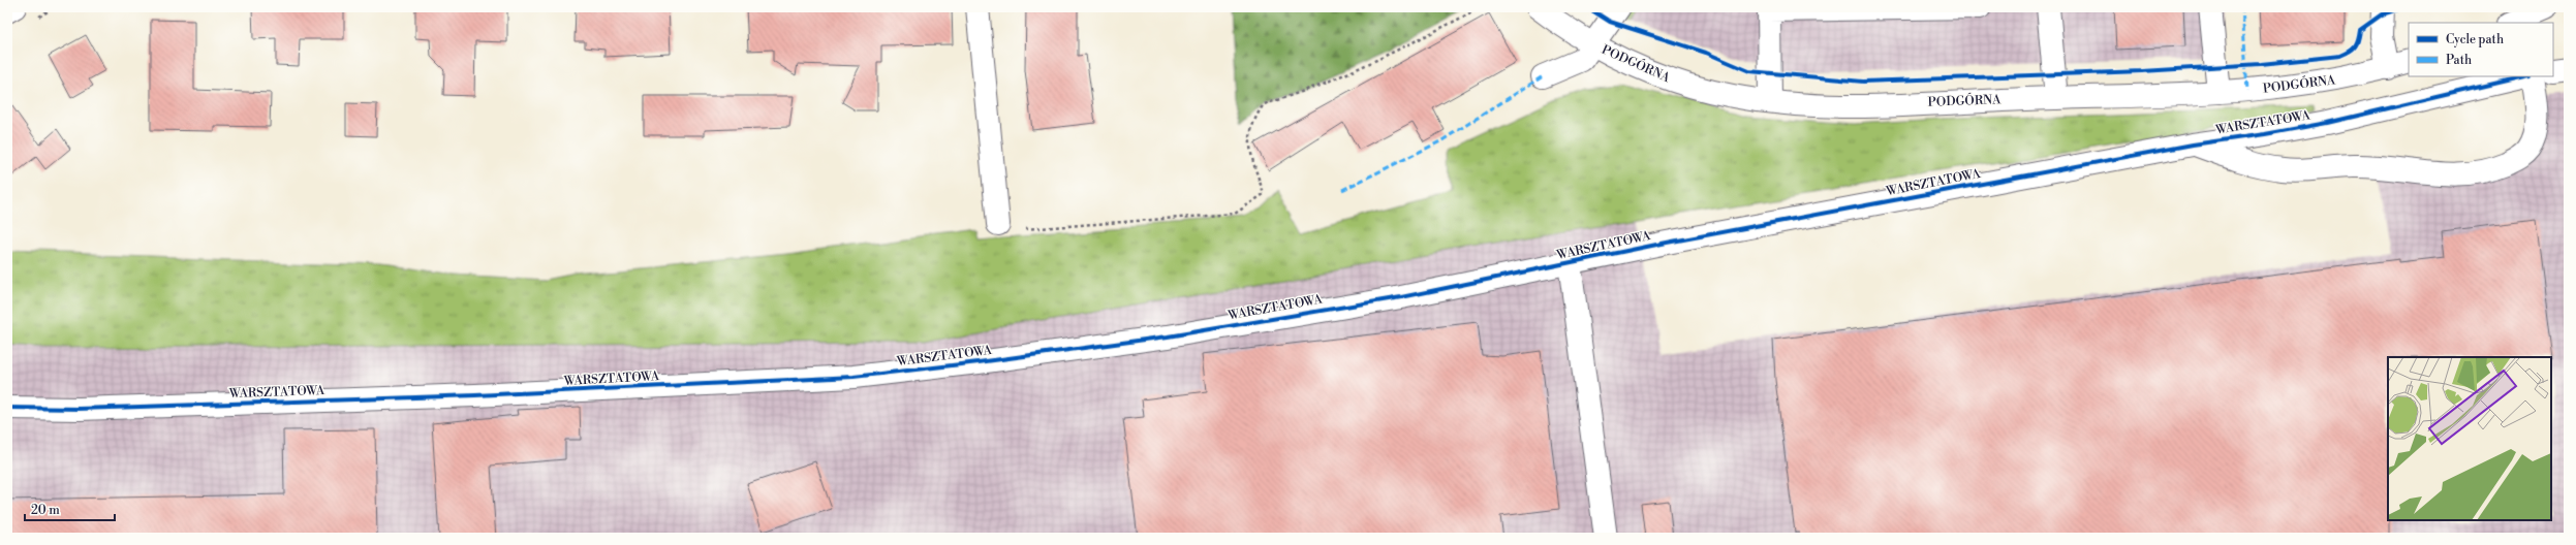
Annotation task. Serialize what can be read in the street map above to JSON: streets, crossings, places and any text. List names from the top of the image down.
{
  "streets": {
    "street": ["PODGÓRNA", "WARSZTATOWA"]
  },
  "legend": ["Cycle path", "Path"],
  "scale_bar": "20 m"
}
